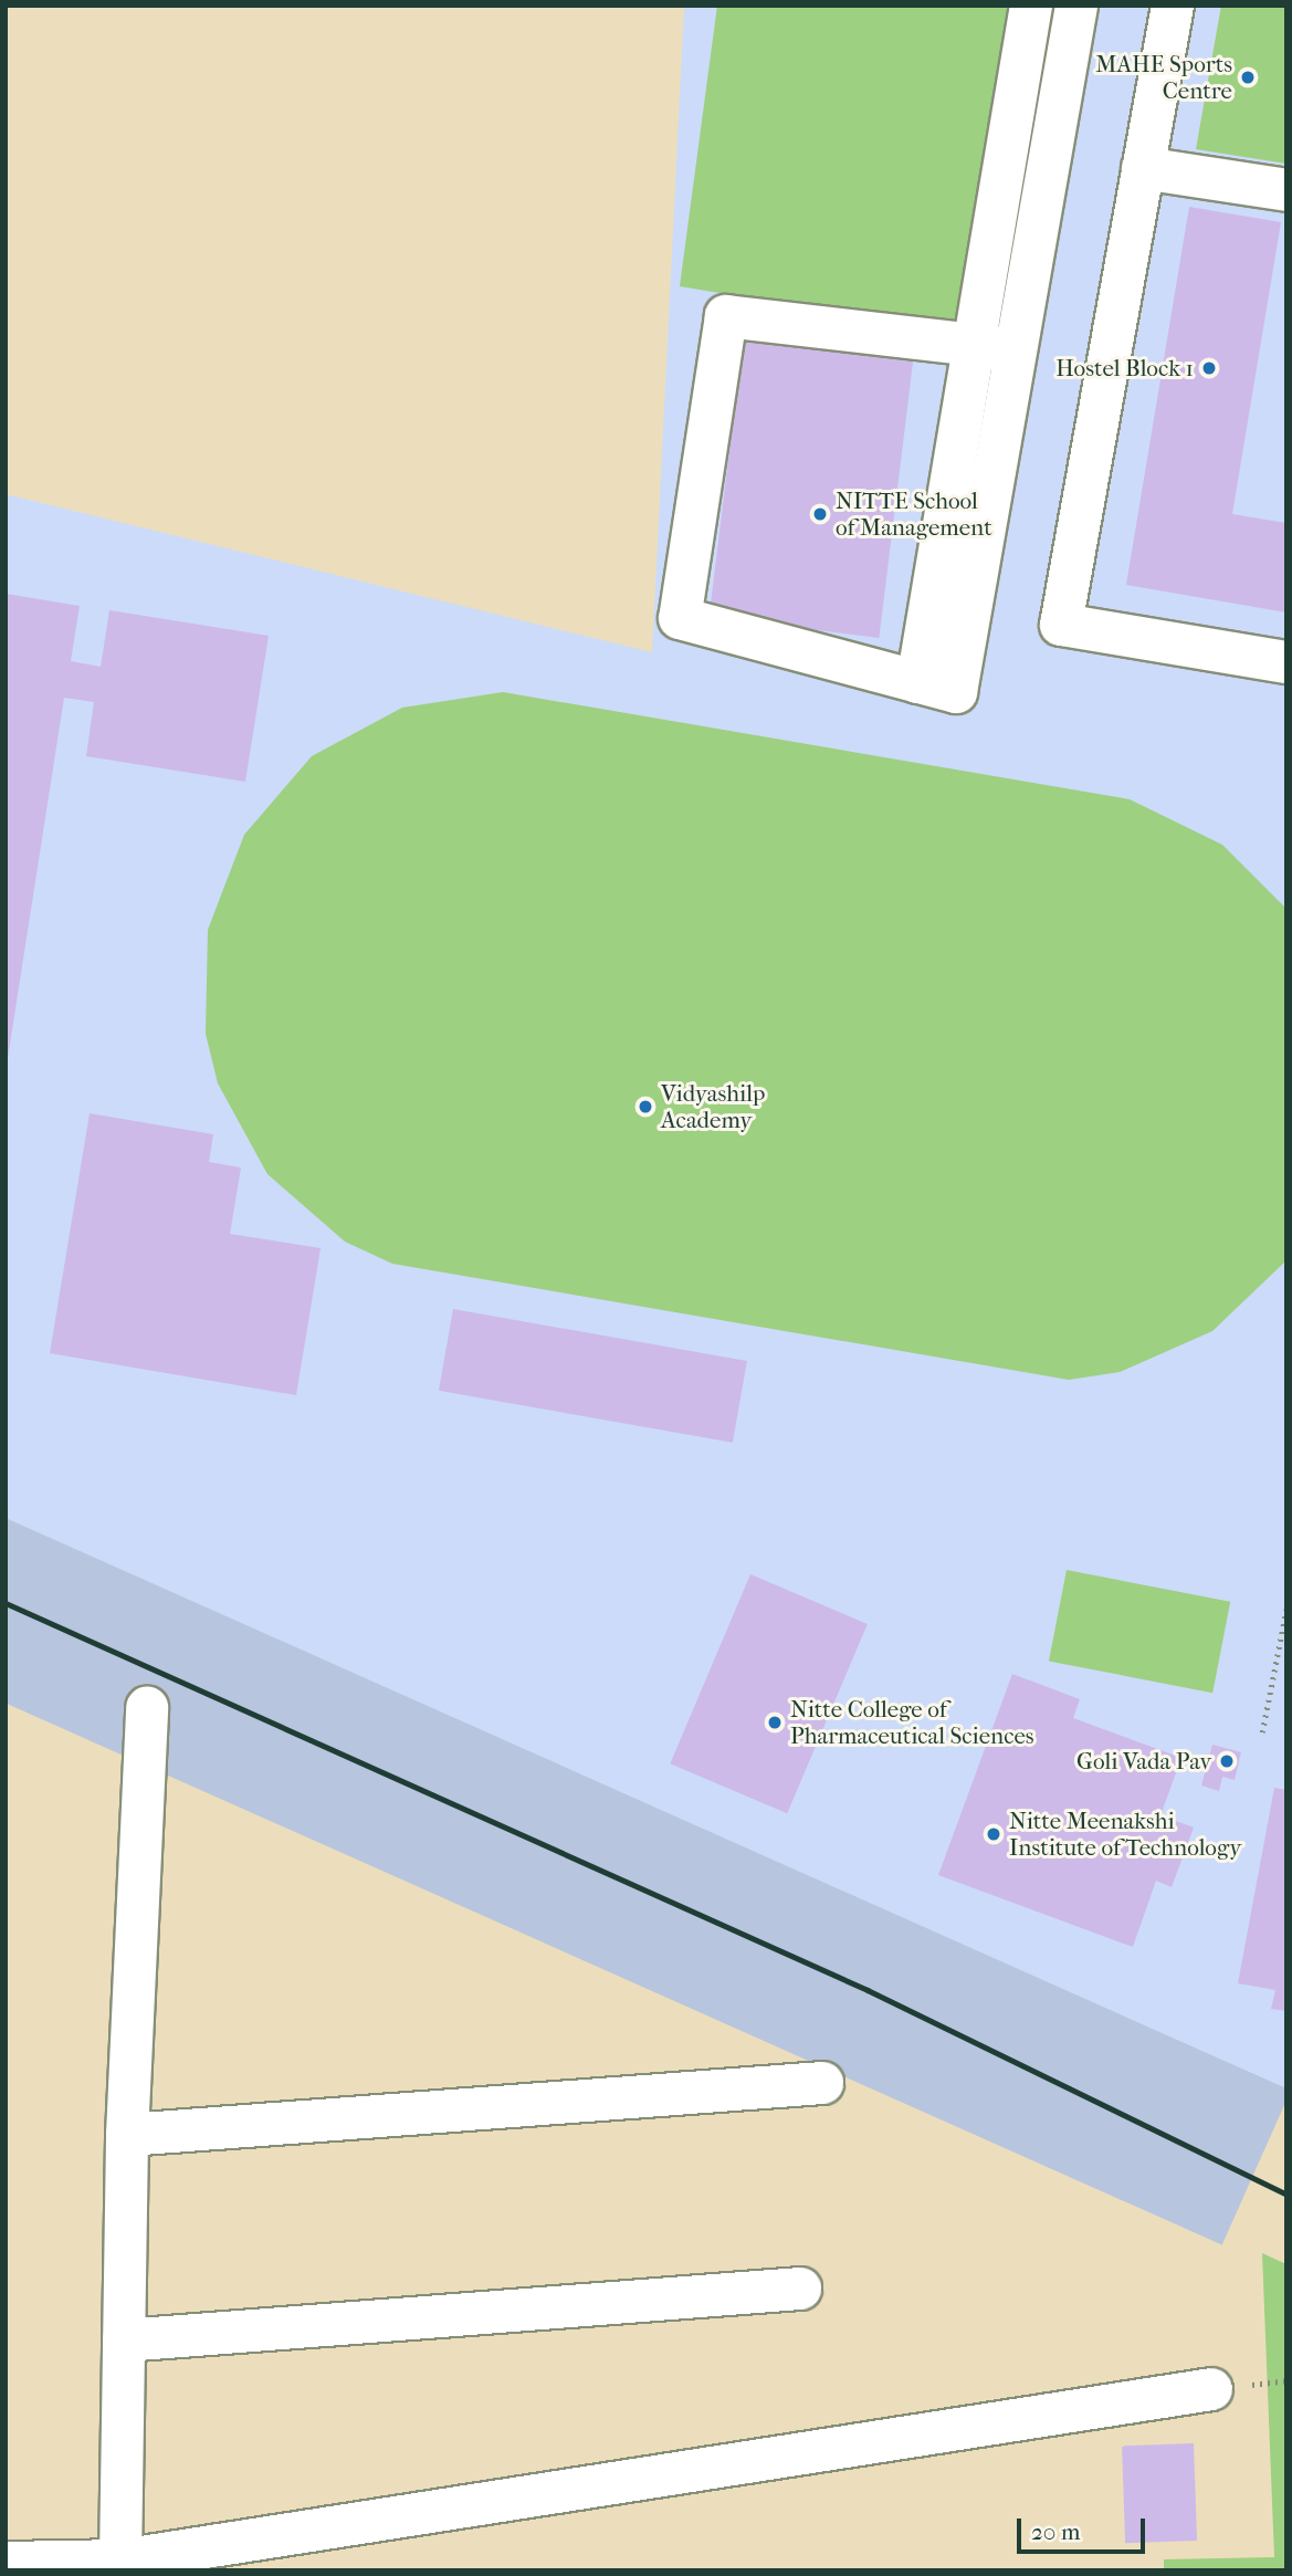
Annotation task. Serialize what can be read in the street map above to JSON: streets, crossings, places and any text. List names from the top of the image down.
{
  "places": [
    "MAHE Sports Centre",
    "Hostel Block 1",
    "NITTE School of Management",
    "Vidyashilp Academy",
    "Nitte College of Pharmaceutical Sciences",
    "Goli Vada Pav",
    "Nitte Meenakshi Institute of Technology"
  ],
  "scale_bar": "20 m"
}
